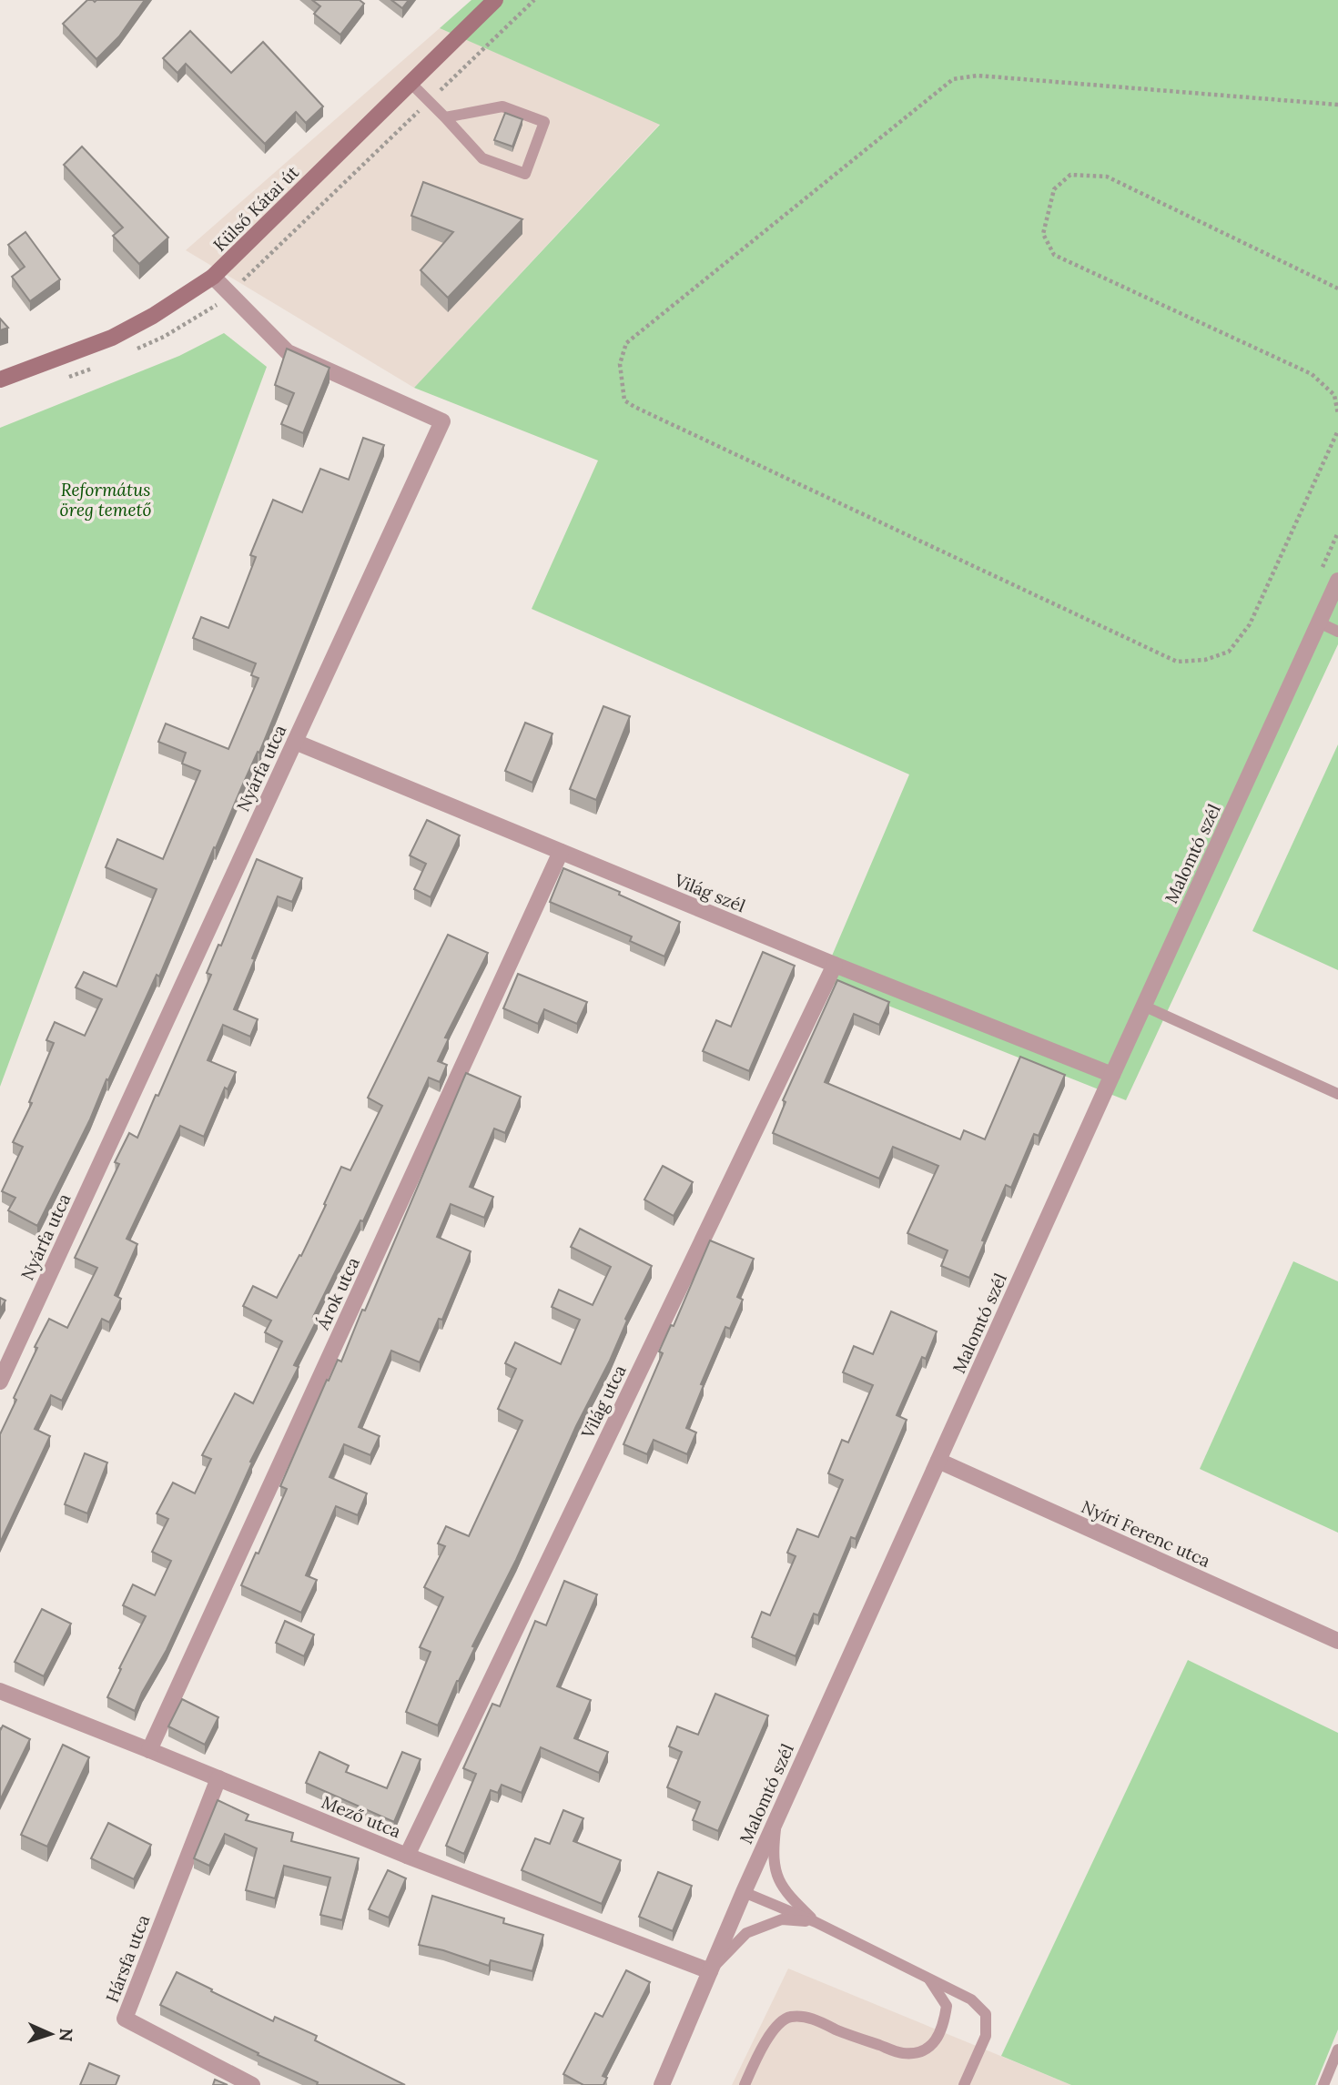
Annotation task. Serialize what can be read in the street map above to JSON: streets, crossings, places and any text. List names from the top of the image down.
{
  "streets": {
    "main road": ["Külső Kátai út"],
    "street": [
      "Nyárfa utca",
      "Malomtó szél",
      "Világ szél",
      "Árok utca",
      "Világ utca",
      "Nyíri Ferenc utca",
      "Mező utca",
      "Hársfa utca"
    ]
  },
  "crossings": [
    ["Külső Kátai út", "Nyárfa utca"],
    ["Nyárfa utca", "Világ szél"],
    ["Malomtó szél", "Világ szél"],
    ["Malomtó szél", "Nyíri Ferenc utca"],
    ["Malomtó szél", "Mező utca"],
    ["Világ szél", "Árok utca"],
    ["Világ szél", "Világ utca"],
    ["Árok utca", "Mező utca"],
    ["Világ utca", "Mező utca"],
    ["Mező utca", "Hársfa utca"]
  ],
  "parks": ["Református öreg temető"],
  "north": "right"
}
